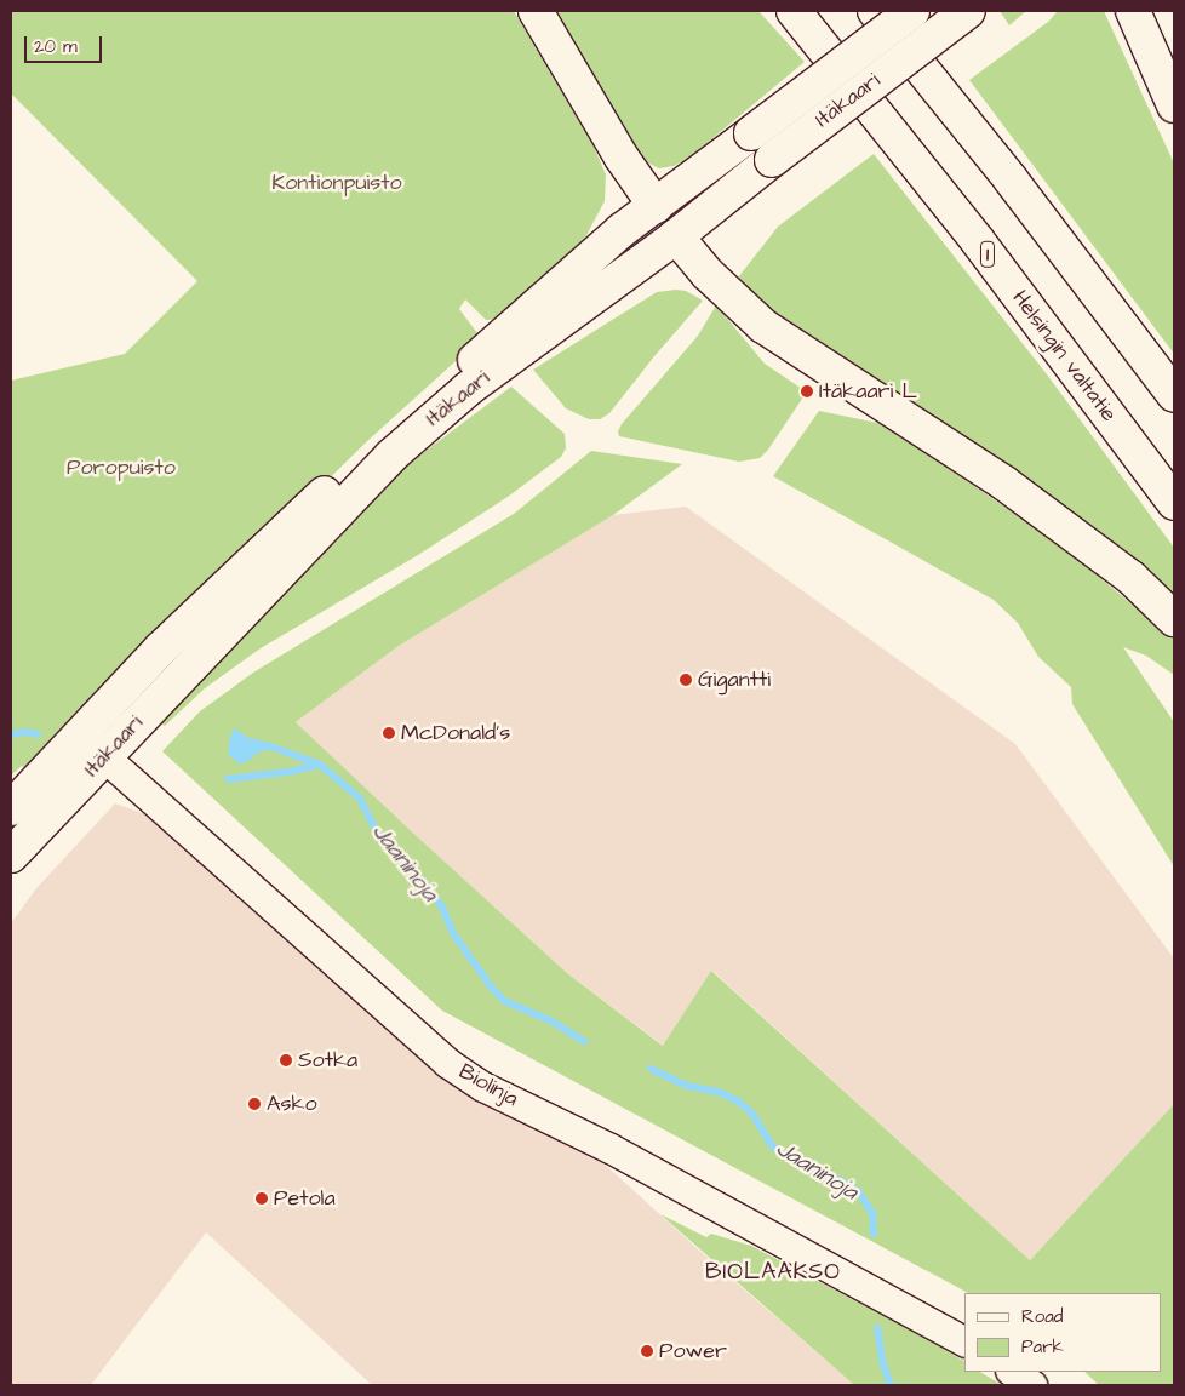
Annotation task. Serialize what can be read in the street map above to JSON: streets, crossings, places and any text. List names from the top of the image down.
{
  "streets": {
    "main road": ["Itäkaari", "1", "Helsingin valtatie"],
    "street": ["Biolinja"]
  },
  "crossings": [
    ["Itäkaari", "Biolinja"]
  ],
  "districts": ["BIOLAAKSO"],
  "water": ["Jaaninoja"],
  "parks": ["Kontionpuisto", "Poropuisto"],
  "places": [
    "Itäkaari L",
    "Gigantti",
    "McDonald's",
    "Sotka",
    "Asko",
    "Petola",
    "Power"
  ],
  "legend": ["Road", "Park"],
  "scale_bar": "20 m"
}
